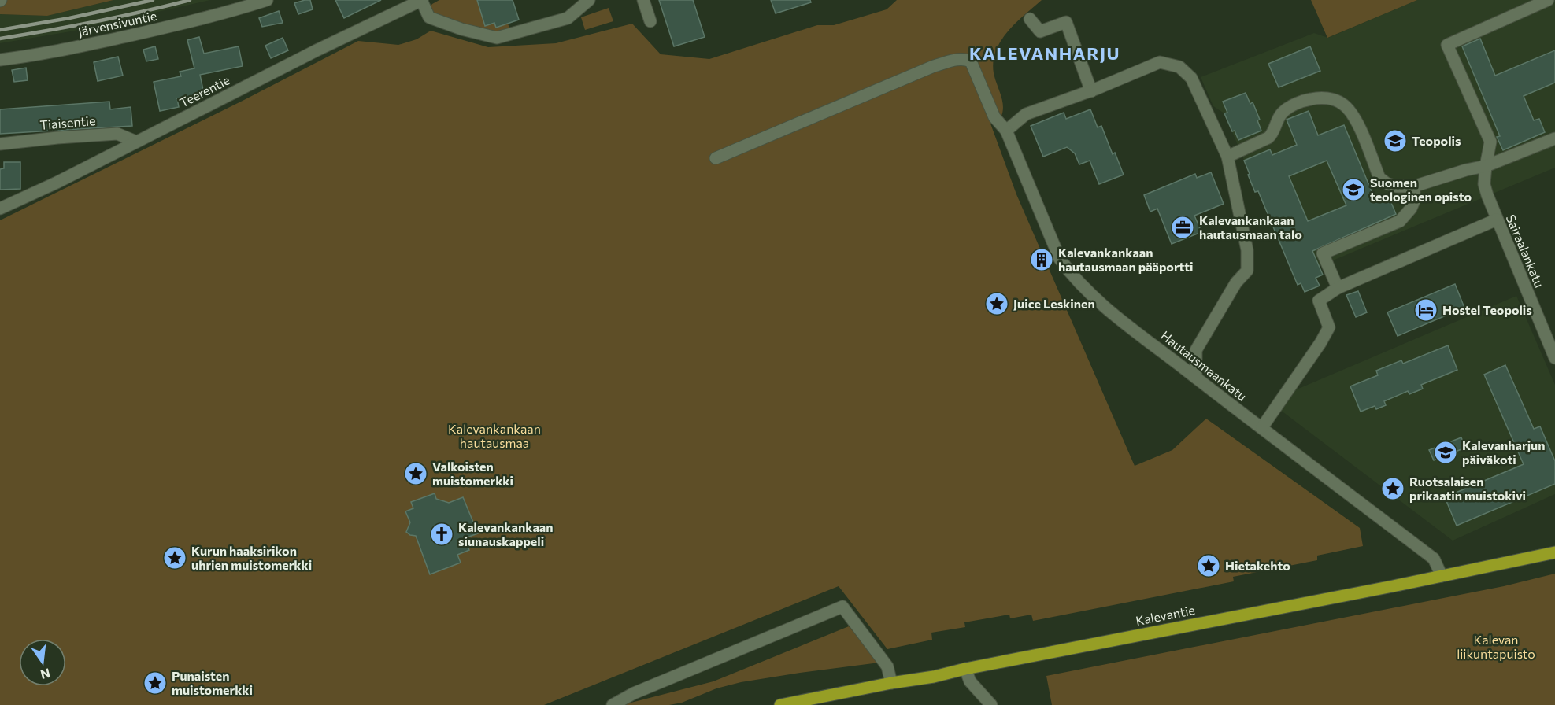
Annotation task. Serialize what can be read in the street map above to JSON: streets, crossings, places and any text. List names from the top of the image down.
{
  "streets": {
    "main road": ["Kalevantie"],
    "street": [
      "Järvensivuntie",
      "Teerentie",
      "Tiaisentie",
      "Sairaalankatu",
      "Hautausmaankatu"
    ]
  },
  "crossings": [
    ["Teerentie", "Tiaisentie"],
    ["Hautausmaankatu", "Kalevantie"]
  ],
  "districts": ["KALEVANHARJU"],
  "parks": ["Kalevankankaan hautausmaa", "Kalevan liikuntapuisto"],
  "places": {
    "school or university": ["Teopolis", "Suomen teologinen opisto", "Kalevanharjun päiväkoti"],
    "office": ["Kalevankankaan hautausmaan talo"],
    "building": ["Kalevankankaan hautausmaan pääportti"],
    "place": [
      "Juice Leskinen",
      "Valkoisten muistomerkki",
      "Ruotsalaisen prikaatin muistokivi",
      "Kurun haaksirikon uhrien muistomerkki",
      "Hietakehto",
      "Punaisten muistomerkki"
    ],
    "hotel": ["Hostel Teopolis"],
    "church": ["Kalevankankaan siunauskappeli"]
  },
  "north": "bottom"
}
